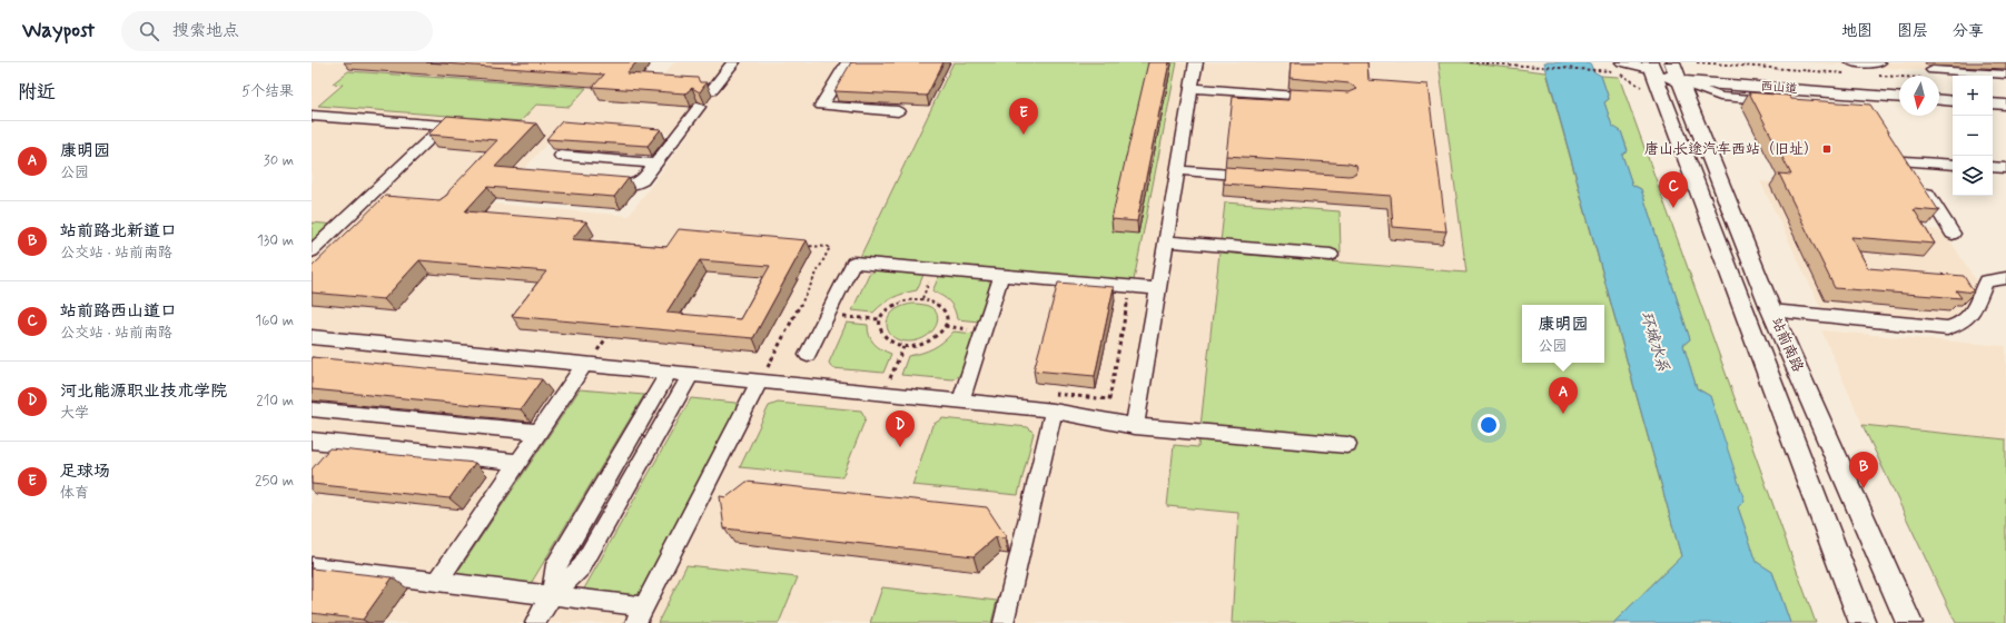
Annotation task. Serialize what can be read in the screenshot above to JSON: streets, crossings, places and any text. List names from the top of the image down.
{
  "streets": {
    "main road": ["西山道", "站前南路"]
  },
  "crossings": [
    ["西山道", "站前南路"]
  ],
  "water": ["环城水系"],
  "places": {
    "transit": ["唐山长途汽车西站（旧址）"]
  },
  "north": "bottom",
  "page": {
    "header": "Waypost",
    "search": "搜索地点",
    "nav": ["地图", "图层", "分享"],
    "heading": ["附近", "5个结果"],
    "map_buttons": ["+", "−"],
    "pins": [
      "E",
      "C",
      "A",
      "D",
      "B"
    ],
    "list": [
      {
        "mark": "A",
        "name": "康明园",
        "note": "公园",
        "value": "30 m"
      },
      {
        "mark": "B",
        "name": "站前路北新道口",
        "note": "公交站 · 站前南路",
        "value": "130 m"
      },
      {
        "mark": "C",
        "name": "站前路西山道口",
        "note": "公交站 · 站前南路",
        "value": "160 m"
      },
      {
        "mark": "D",
        "name": "河北能源职业技术学院",
        "note": "大学",
        "value": "210 m"
      },
      {
        "mark": "E",
        "name": "足球场",
        "note": "体育",
        "value": "250 m"
      }
    ],
    "popup": ["康明园", "公园"]
  }
}
